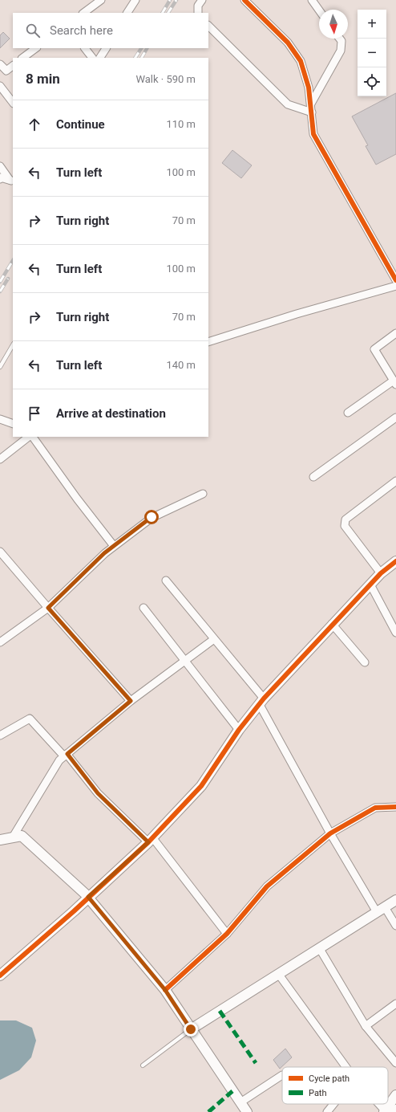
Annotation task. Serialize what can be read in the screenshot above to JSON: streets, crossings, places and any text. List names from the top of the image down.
{
  "legend": ["Cycle path", "Path"],
  "north": "bottom",
  "page": {
    "map_buttons": ["+", "−"],
    "search": "Search here",
    "heading": ["8 min", "Walk · 590 m"],
    "list": [
      ["Continue", "110 m"],
      ["Turn left", "100 m"],
      ["Turn right", "70 m"],
      ["Turn left", "100 m"],
      ["Turn right", "70 m"],
      ["Turn left", "140 m"],
      "Arrive at destination"
    ]
  }
}
